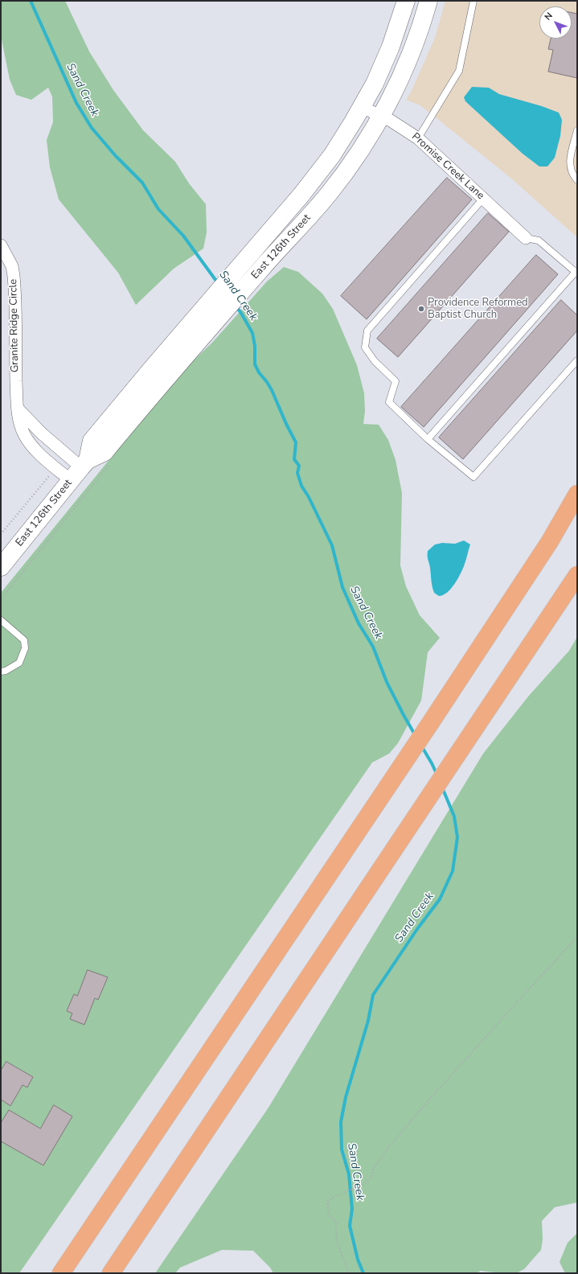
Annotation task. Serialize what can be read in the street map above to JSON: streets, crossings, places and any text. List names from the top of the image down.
{
  "streets": {
    "main road": ["East 126th Street"],
    "street": ["Promise Creek Lane", "Granite Ridge Circle"]
  },
  "crossings": [
    ["Promise Creek Lane", "East 126th Street"],
    ["East 126th Street", "Granite Ridge Circle"]
  ],
  "water": ["Sand Creek"],
  "places": ["Providence Reformed Baptist Church"],
  "north": "top left"
}
